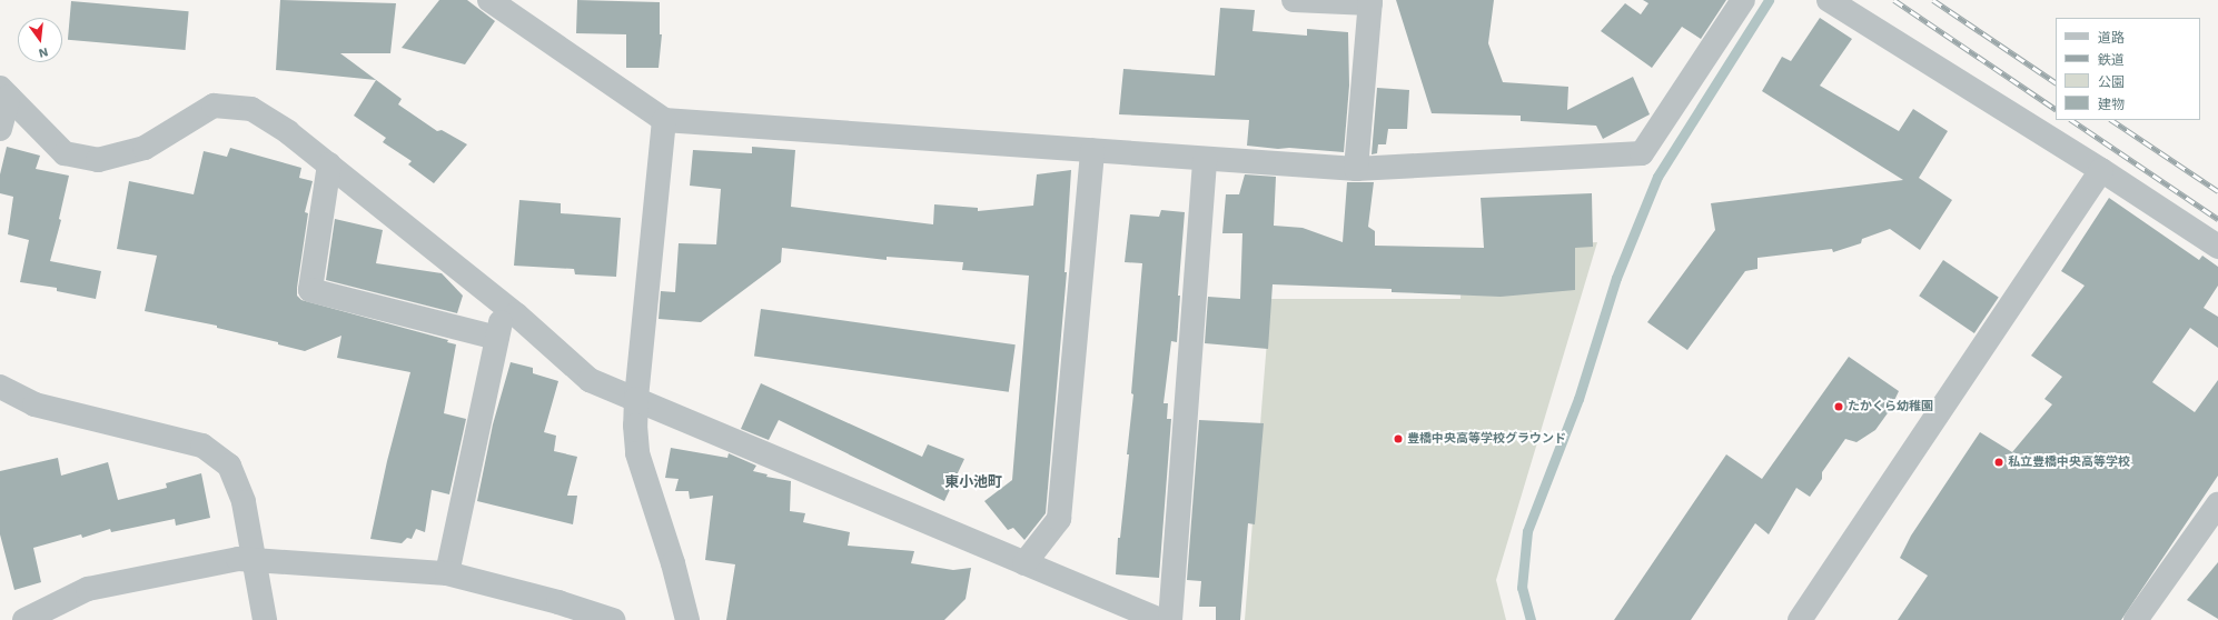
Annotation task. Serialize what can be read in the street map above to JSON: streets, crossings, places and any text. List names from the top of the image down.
{
  "districts": ["東小池町"],
  "places": ["たかくら幼稚園", "豊橋中央高等学校グラウンド", "私立豊橋中央高等学校"],
  "legend": [
    "道路",
    "鉄道",
    "公園",
    "建物"
  ],
  "north": "bottom"
}
